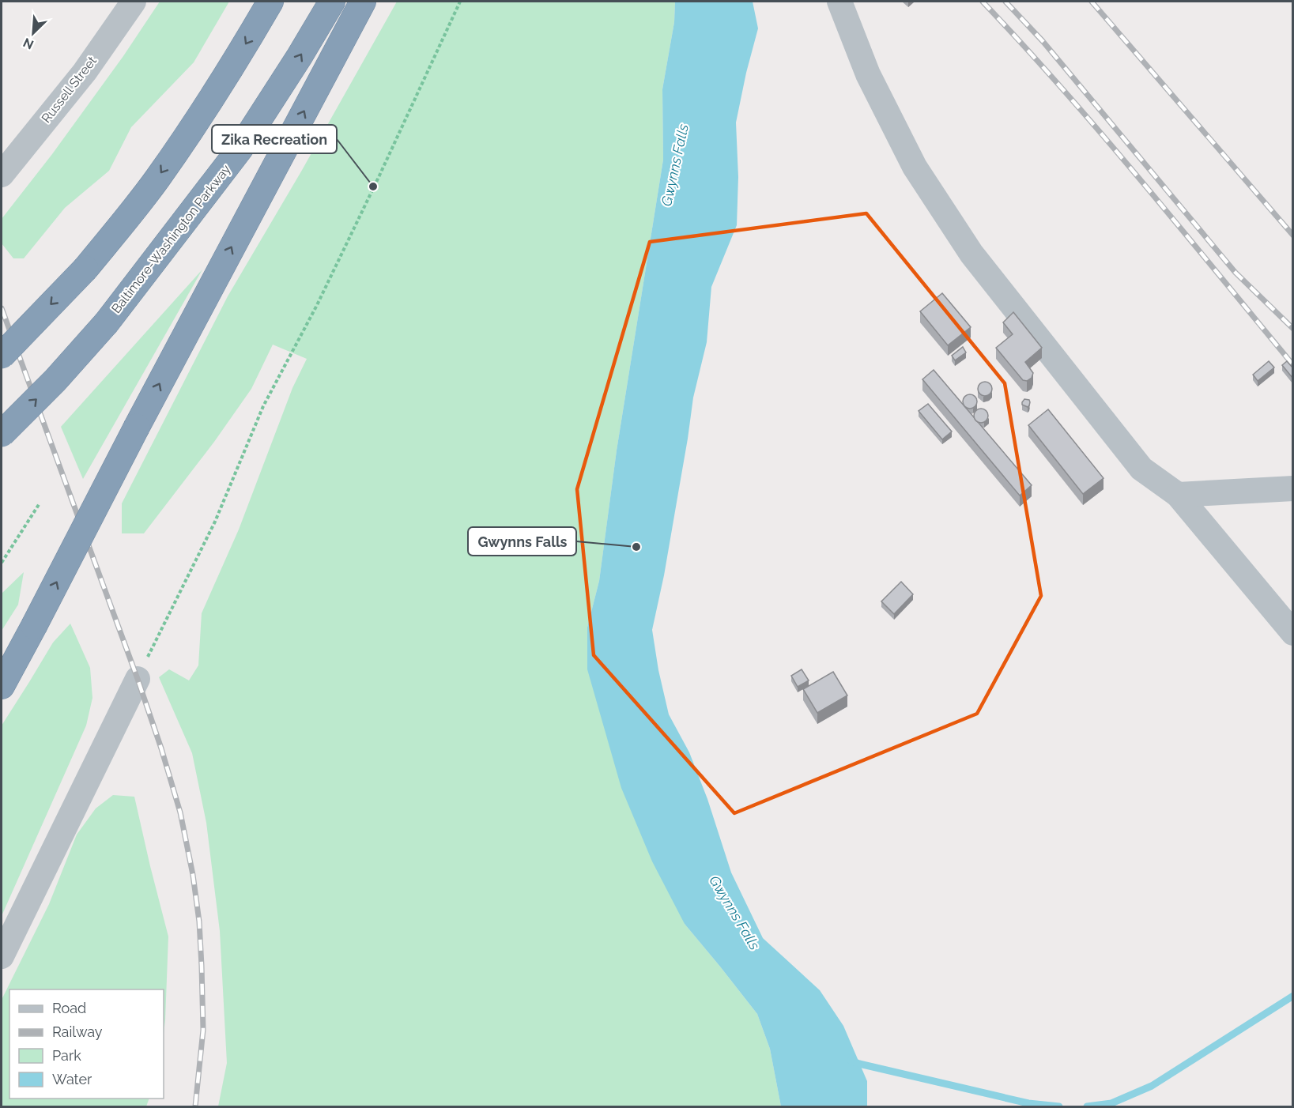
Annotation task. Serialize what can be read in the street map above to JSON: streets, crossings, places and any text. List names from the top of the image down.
{
  "streets": {
    "highway": ["Baltimore-Washington Parkway"],
    "street": ["Russell Street"]
  },
  "water": ["Gwynns Falls"],
  "places": ["Zika Recreation", "Gwynns Falls"],
  "legend": [
    "Road",
    "Railway",
    "Park",
    "Water"
  ],
  "north": "bottom left"
}
